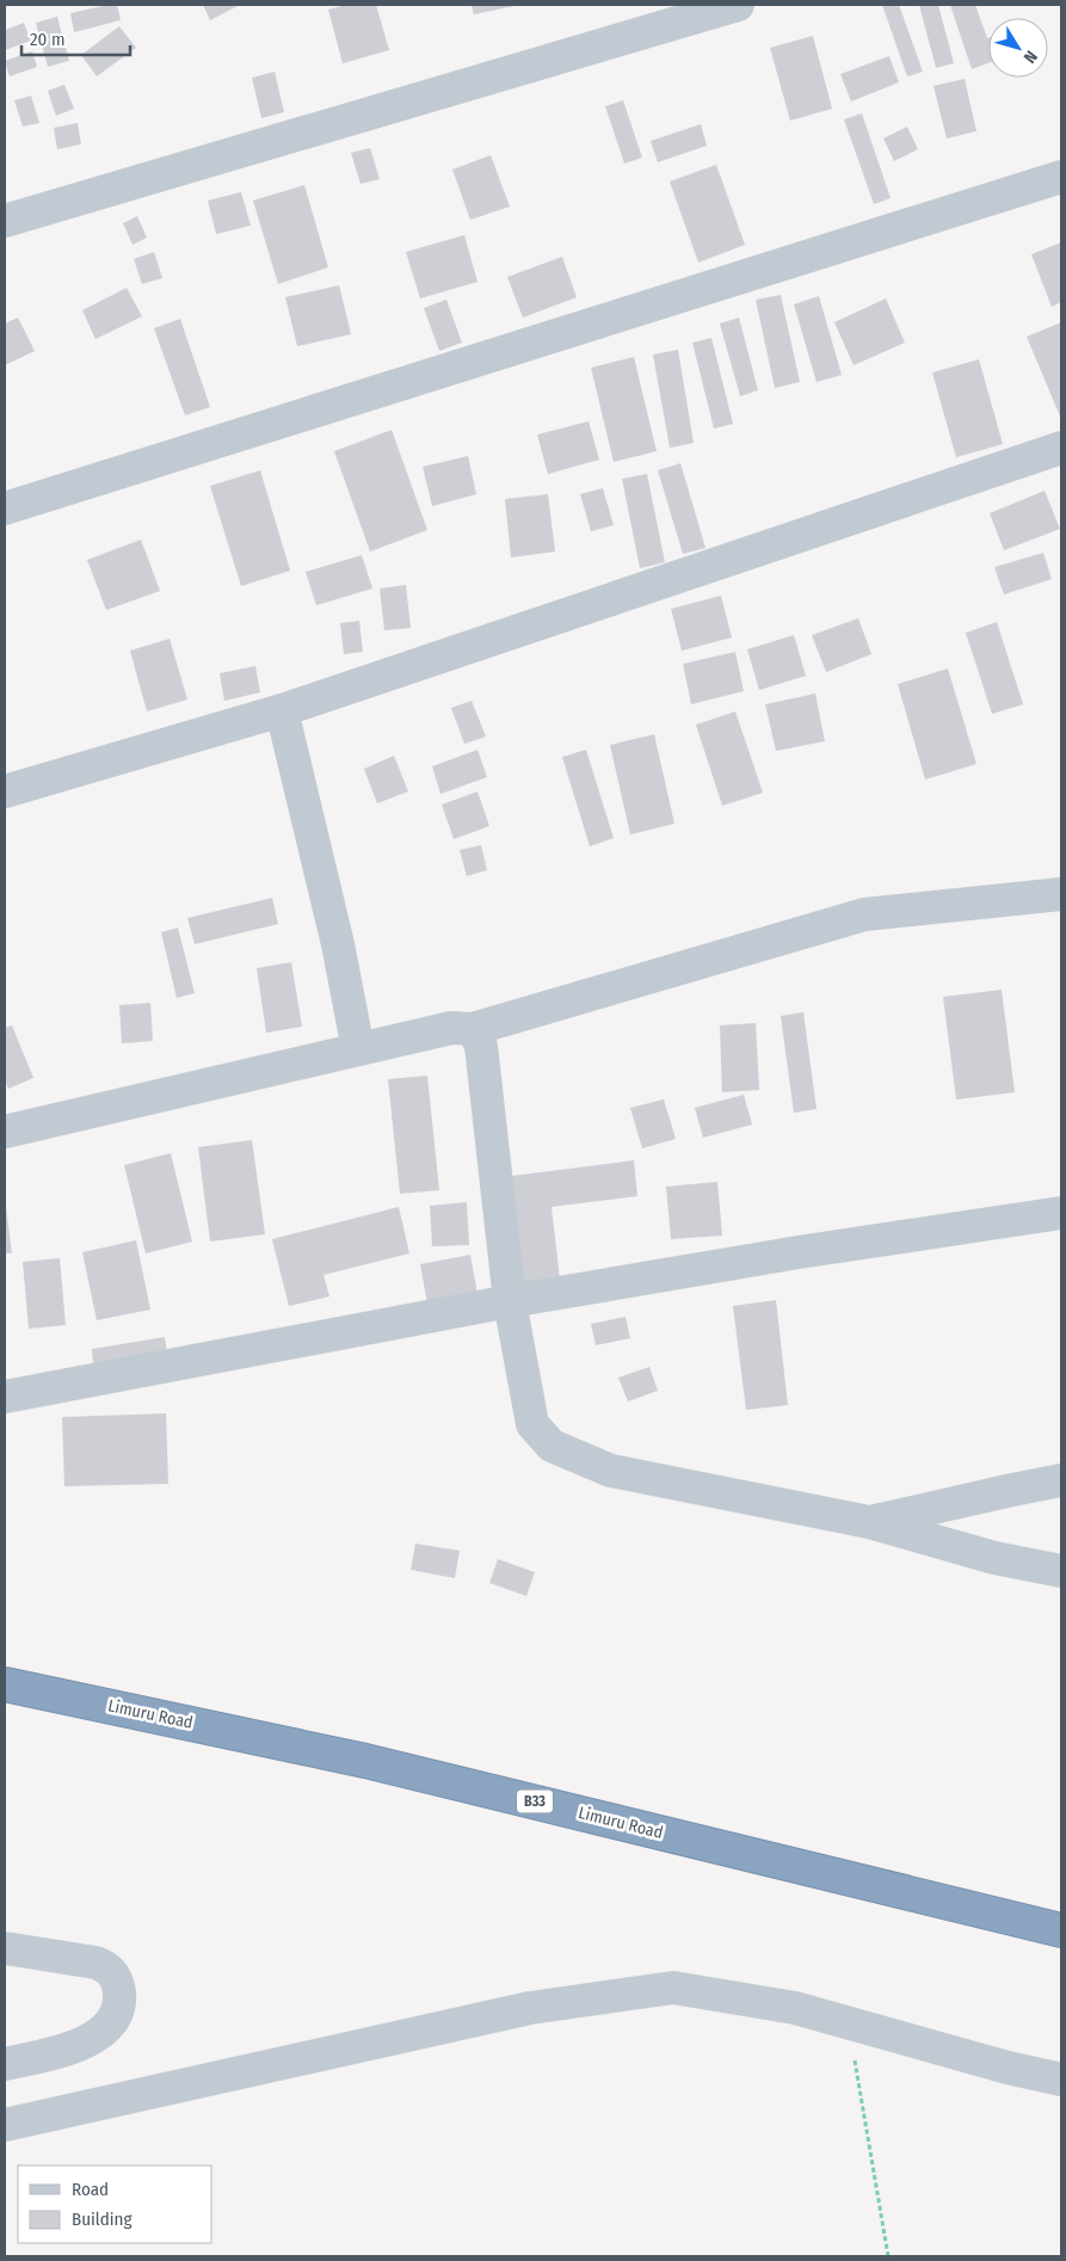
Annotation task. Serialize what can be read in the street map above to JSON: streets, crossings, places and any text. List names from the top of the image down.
{
  "streets": {
    "highway": ["Limuru Road", "B33"]
  },
  "legend": ["Road", "Building"],
  "scale_bar": "20 m",
  "north": "bottom right"
}
